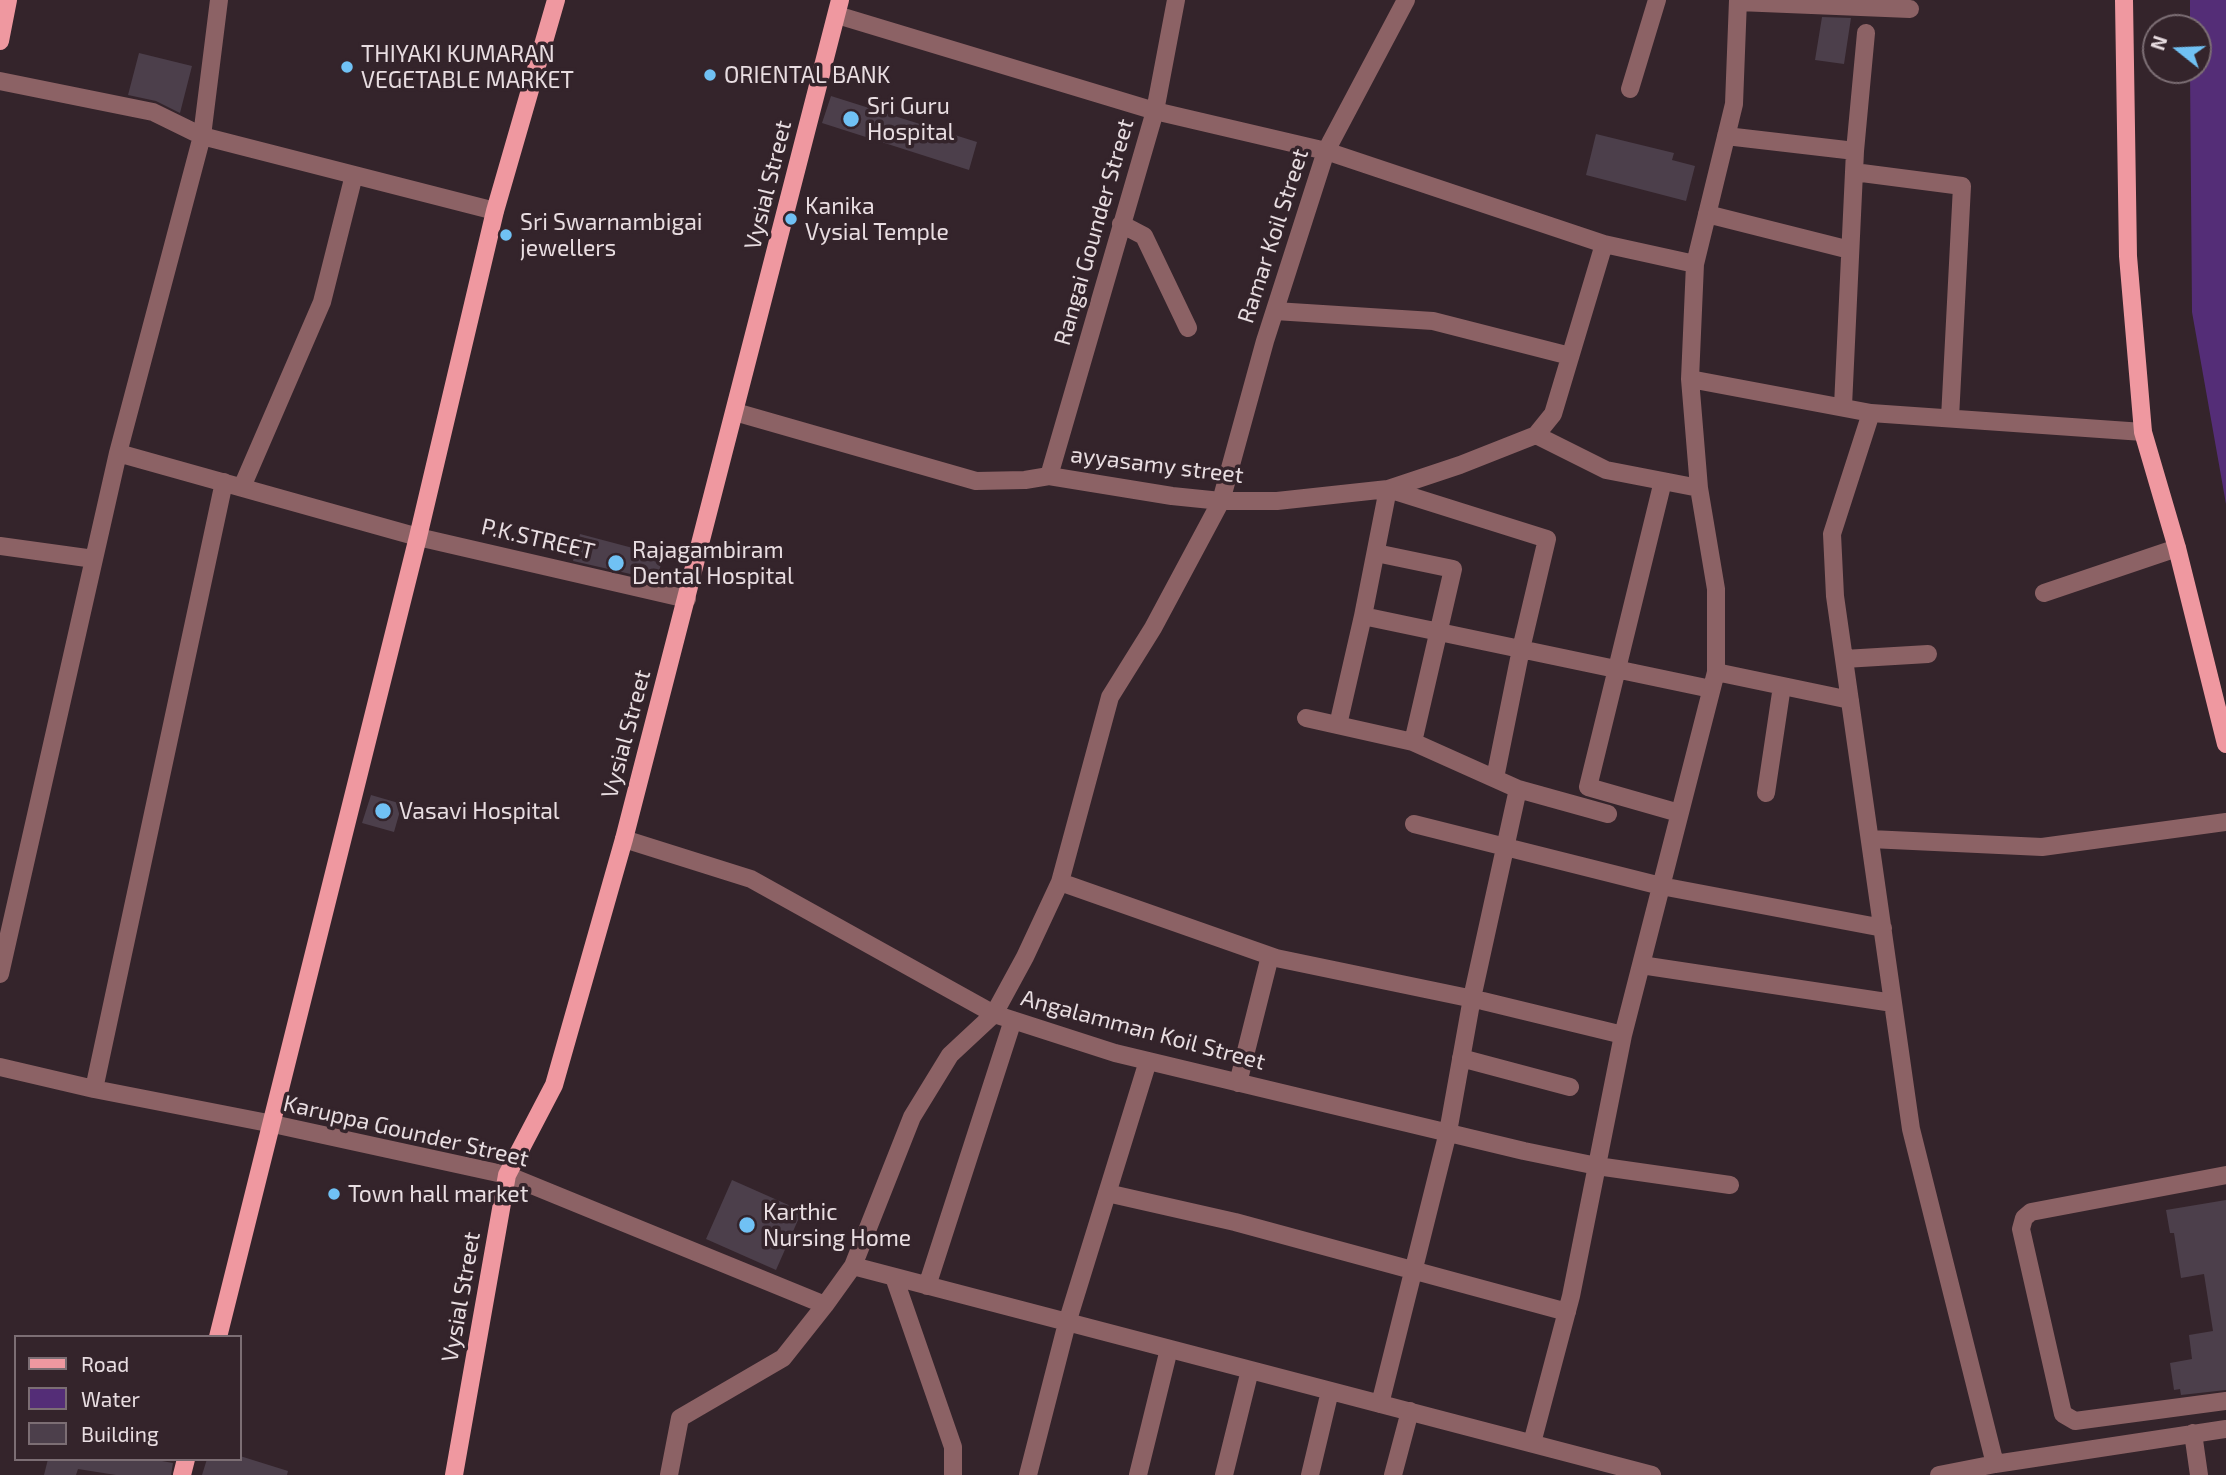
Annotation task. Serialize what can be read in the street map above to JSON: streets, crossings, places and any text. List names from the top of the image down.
{
  "streets": {
    "main road": ["Vysial Street"],
    "street": [
      "Rangai Gounder Street",
      "Ramar Koil Street",
      "ayyasamy street",
      "P.K.STREET",
      "Angalamman Koil Street",
      "Karuppa Gounder Street"
    ]
  },
  "crossings": [
    ["Vysial Street", "ayyasamy street"],
    ["Vysial Street", "P.K.STREET"],
    ["Vysial Street", "Angalamman Koil Street"],
    ["Vysial Street", "Karuppa Gounder Street"],
    ["Rangai Gounder Street", "ayyasamy street"],
    ["Ramar Koil Street", "ayyasamy street"],
    ["Ramar Koil Street", "Angalamman Koil Street"],
    ["Ramar Koil Street", "Karuppa Gounder Street"]
  ],
  "places": [
    "THIYAKI KUMARAN VEGETABLE MARKET",
    "ORIENTAL BANK",
    "Sri Guru Hospital",
    "Kanika Vysial Temple",
    "Sri Swarnambigai jewellers",
    "Rajagambiram Dental Hospital",
    "Vasavi Hospital",
    "Town hall market",
    "Karthic Nursing Home"
  ],
  "legend": ["Road", "Water", "Building"],
  "north": "left"
}
